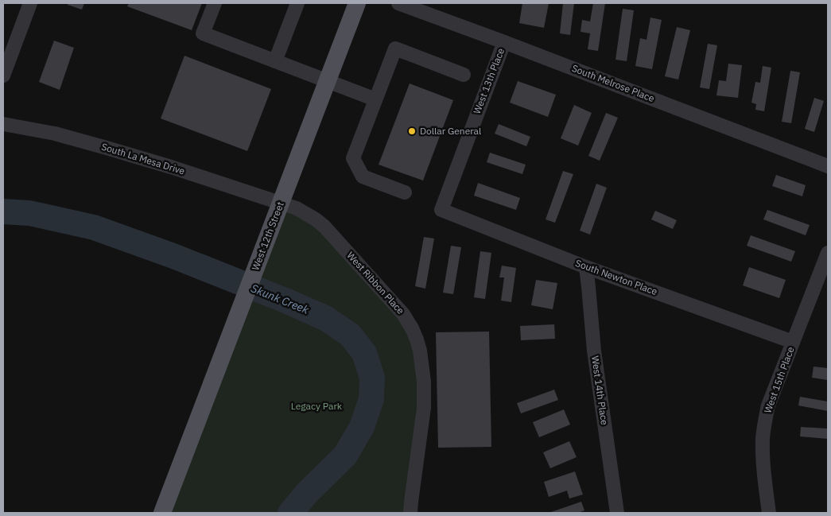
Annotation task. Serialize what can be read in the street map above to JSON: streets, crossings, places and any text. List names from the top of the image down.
{
  "streets": {
    "main road": ["West 12th Street"],
    "street": [
      "West 13th Place",
      "South Melrose Place",
      "South La Mesa Drive",
      "South Newton Place",
      "West Ribbon Place",
      "West 15th Place",
      "West 14th Place"
    ]
  },
  "crossings": [
    ["West 13th Place", "South Melrose Place"],
    ["West 13th Place", "South Newton Place"],
    ["South La Mesa Drive", "West 12th Street"],
    ["South La Mesa Drive", "West Ribbon Place"],
    ["West 12th Street", "West Ribbon Place"],
    ["South Newton Place", "West 15th Place"],
    ["South Newton Place", "West 14th Place"]
  ],
  "water": ["Skunk Creek"],
  "parks": ["Legacy Park"],
  "places": ["Dollar General"]
}
